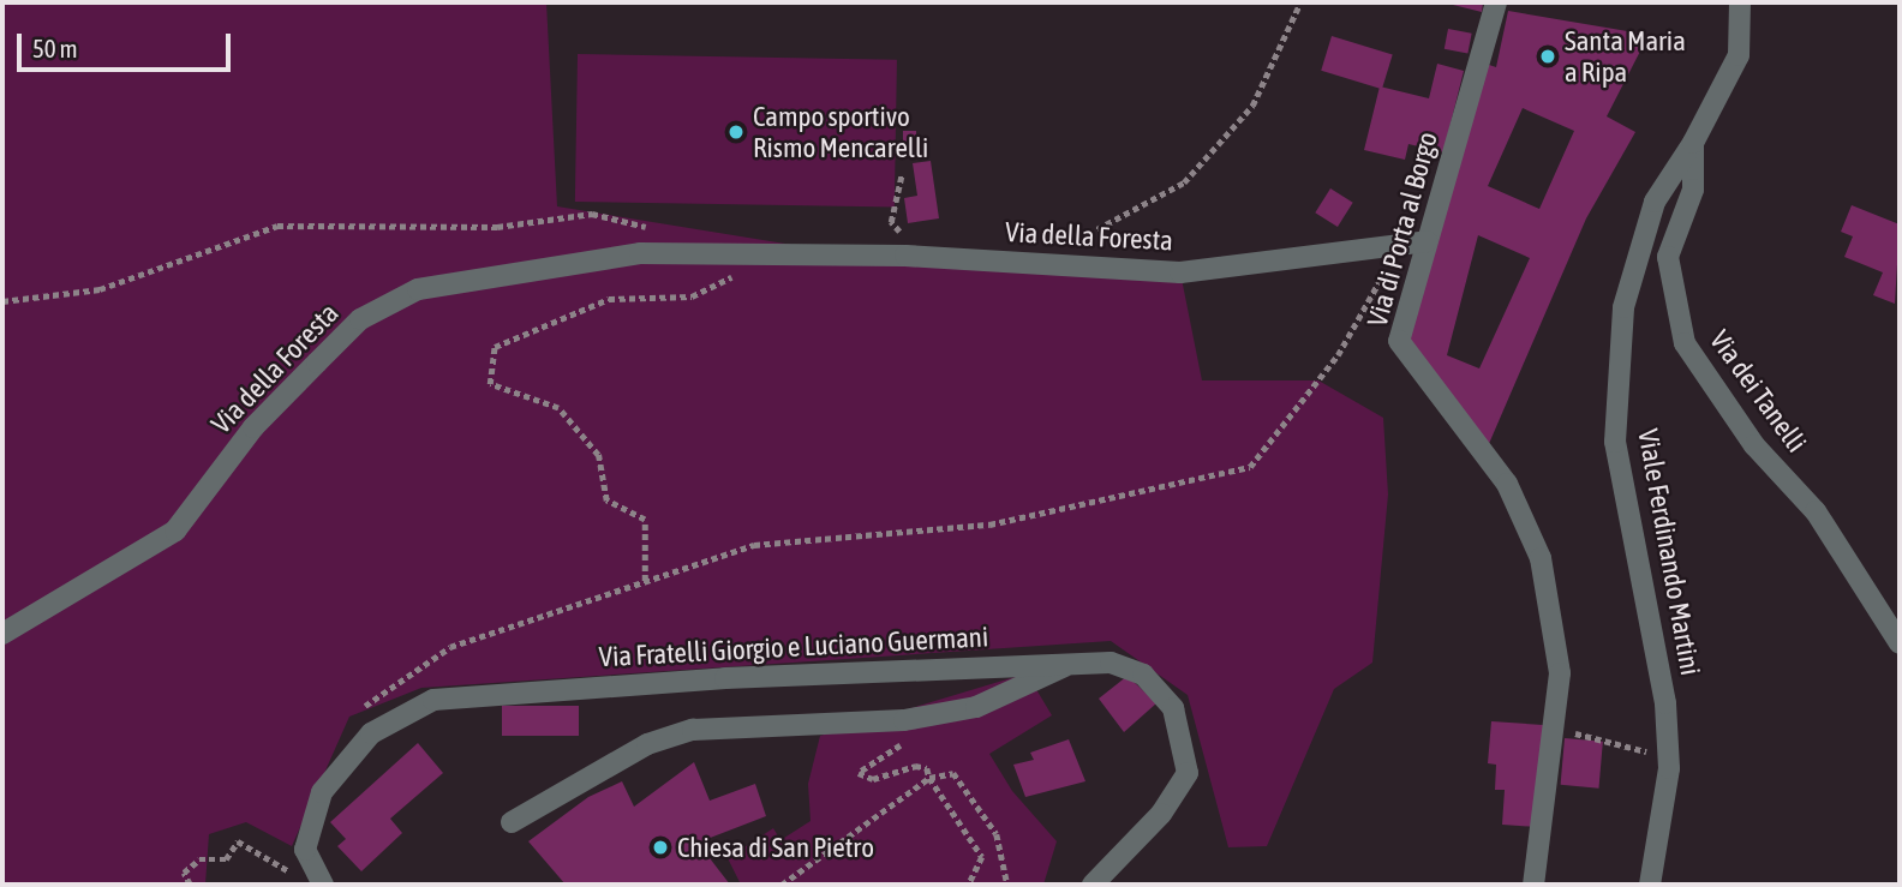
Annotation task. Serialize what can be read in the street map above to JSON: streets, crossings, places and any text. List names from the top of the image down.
{
  "streets": {
    "street": [
      "Via di Porta al Borgo",
      "Via della Foresta",
      "Via dei Tanelli",
      "Viale Ferdinando Martini",
      "Via Fratelli Giorgio e Luciano Guermani"
    ]
  },
  "crossings": [
    ["Via di Porta al Borgo", "Via della Foresta"],
    ["Via dei Tanelli", "Viale Ferdinando Martini"]
  ],
  "places": ["Santa Maria a Ripa", "Campo sportivo Rismo Mencarelli", "Chiesa di San Pietro"],
  "scale_bar": "50 m"
}
